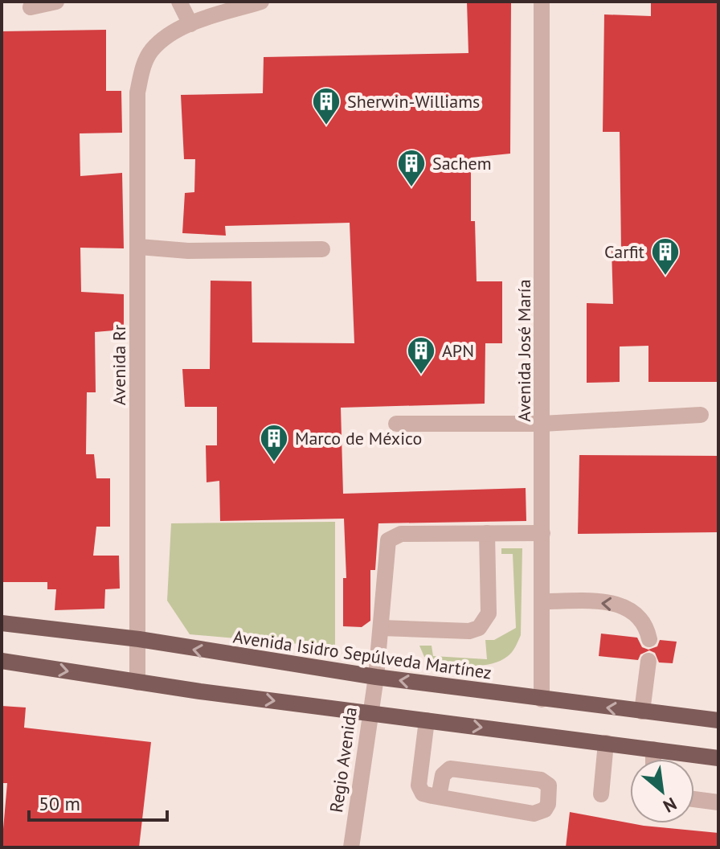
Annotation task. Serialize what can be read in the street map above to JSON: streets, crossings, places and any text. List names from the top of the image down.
{
  "streets": {
    "main road": ["Avenida Isidro Sepúlveda Martínez"],
    "street": ["Avenida José María", "Avenida Rr", "Regio Avenida"]
  },
  "crossings": [
    ["Avenida José María", "Avenida Isidro Sepúlveda Martínez"],
    ["Avenida Rr", "Avenida Isidro Sepúlveda Martínez"],
    ["Avenida Isidro Sepúlveda Martínez", "Regio Avenida"]
  ],
  "places": {
    "building": [
      "Sherwin-Williams",
      "Sachem",
      "Carfit",
      "APN",
      "Marco de México"
    ]
  },
  "scale_bar": "50 m",
  "north": "bottom right"
}
